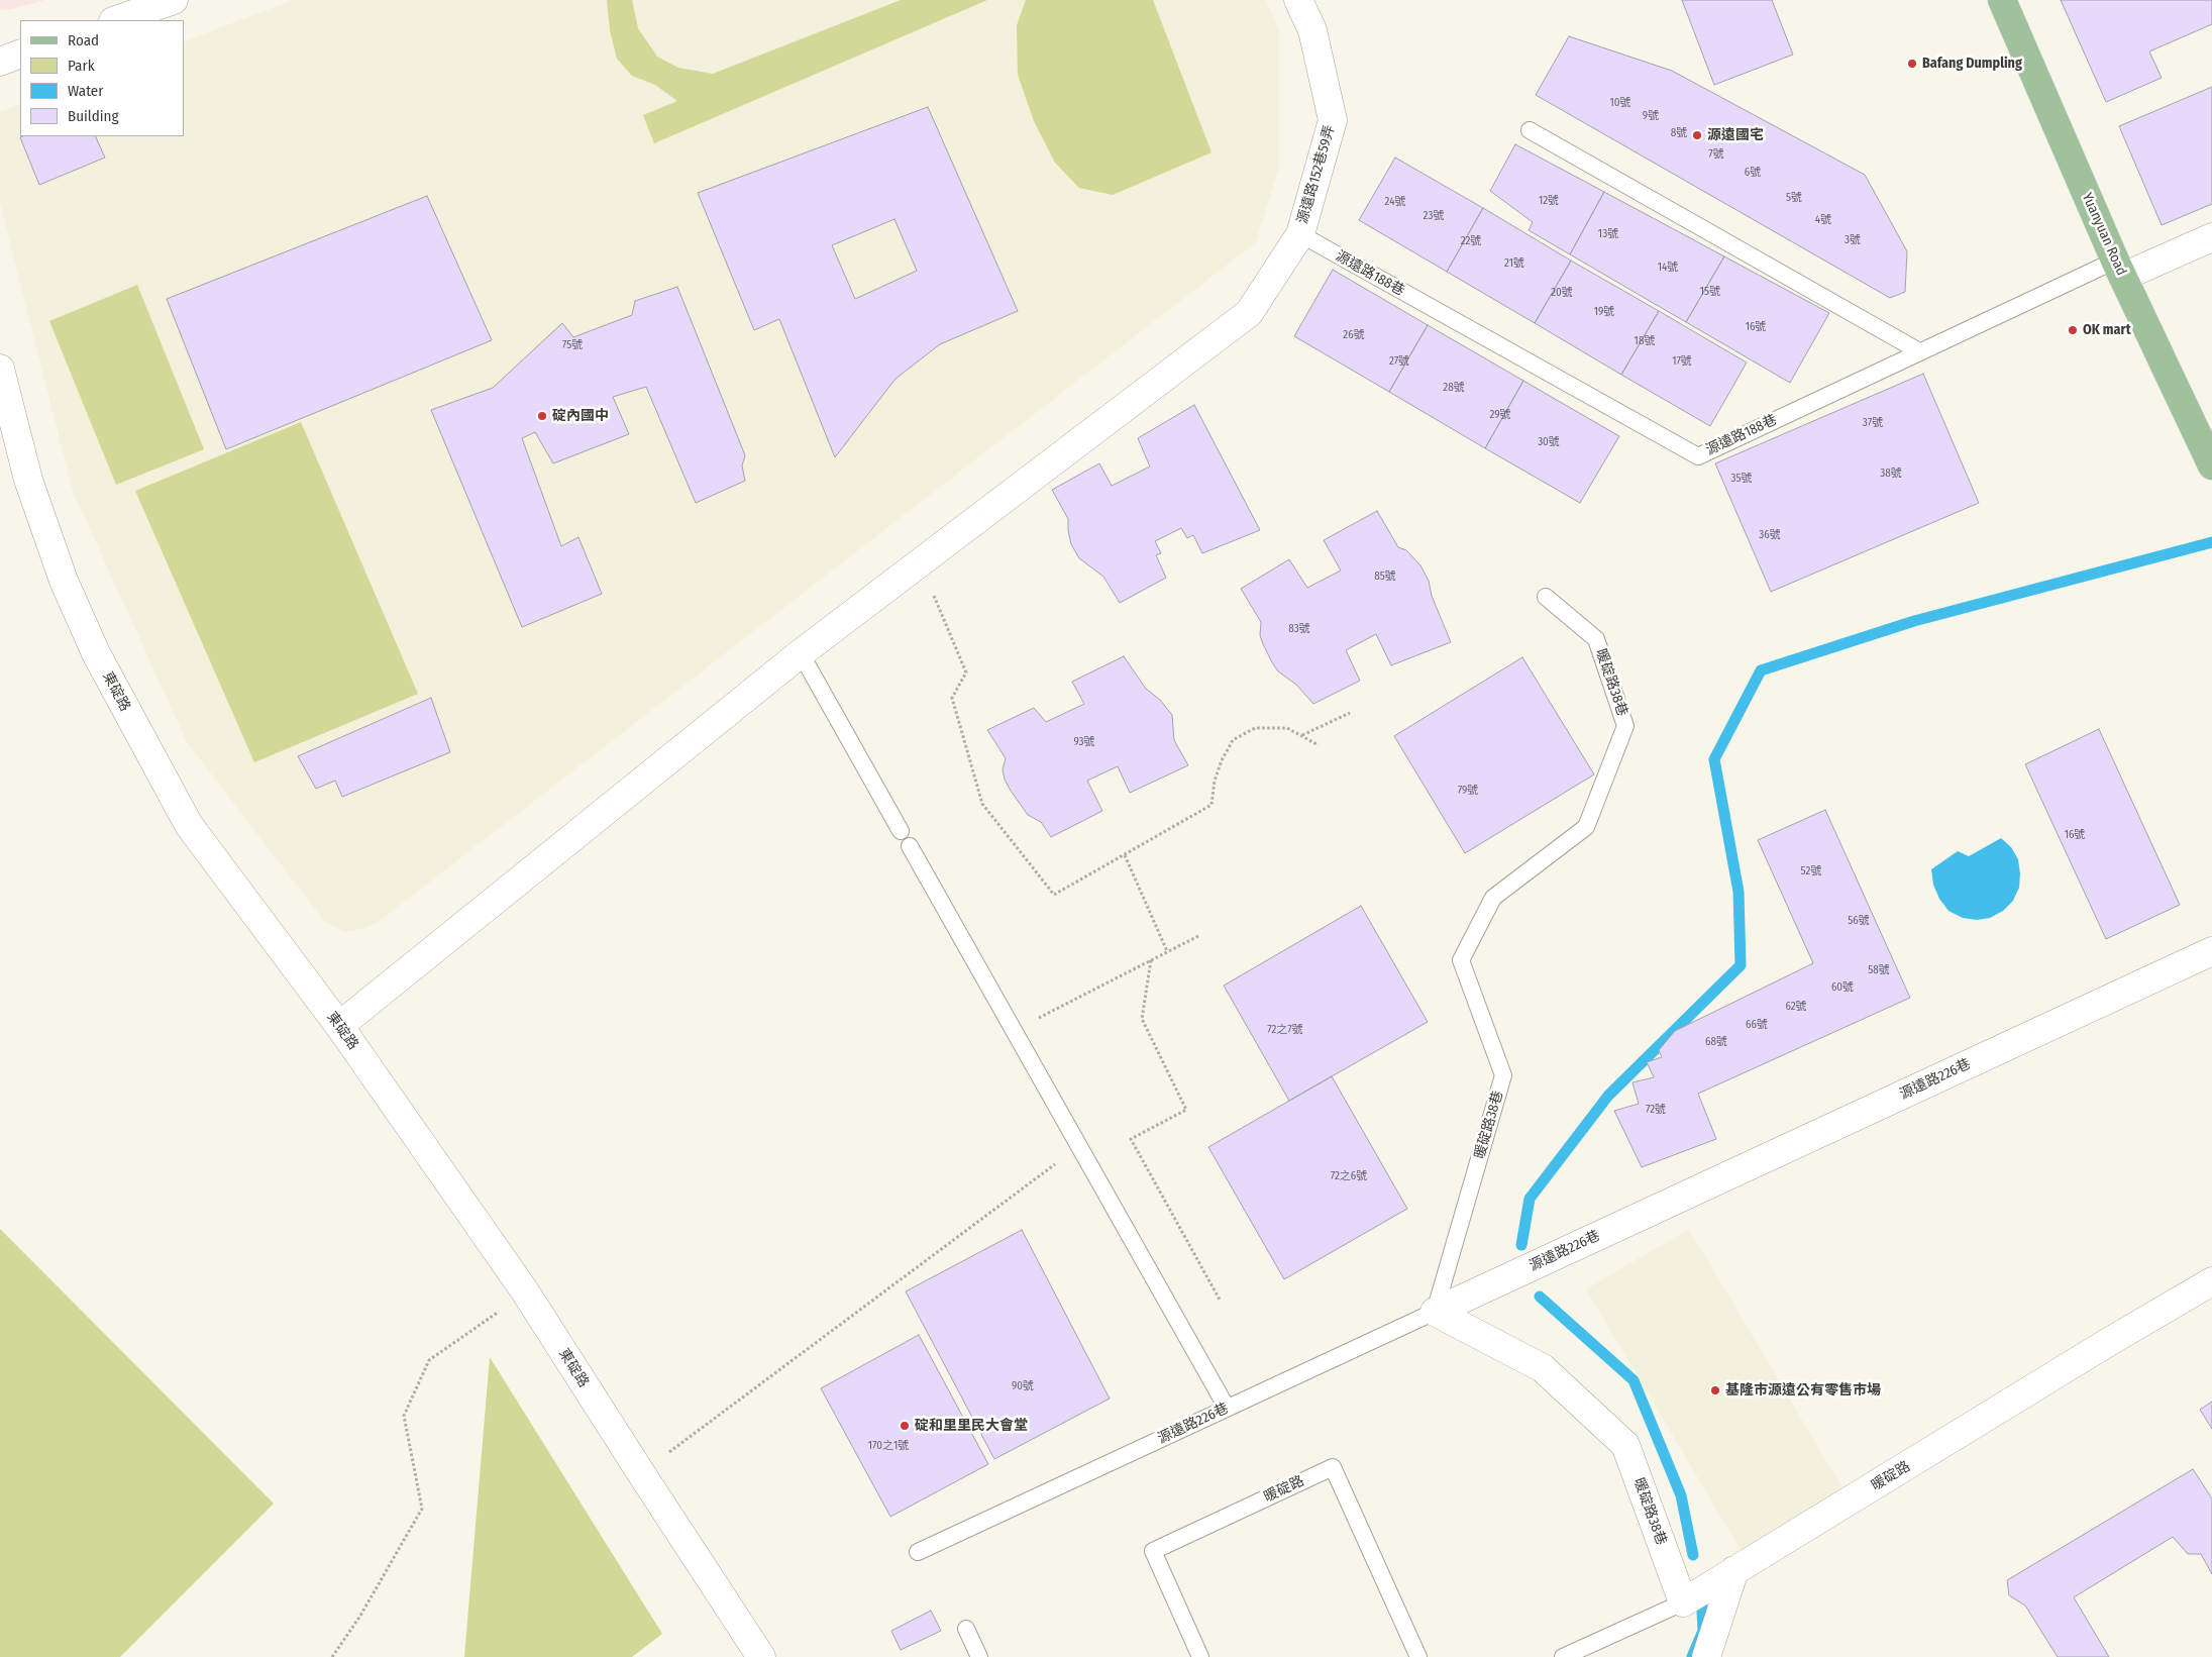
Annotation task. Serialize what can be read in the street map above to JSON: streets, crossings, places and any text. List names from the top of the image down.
{
  "streets": {
    "main road": ["Yuanyuan Road"],
    "street": [
      "源遠路152巷59弄",
      "暖碇路38巷",
      "東碇路",
      "源遠路226巷",
      "暖碇路"
    ],
    "lane": ["源遠路188巷"]
  },
  "crossings": [
    ["源遠路152巷59弄", "源遠路188巷"],
    ["源遠路152巷59弄", "東碇路"],
    ["Yuanyuan Road", "源遠路188巷"],
    ["暖碇路38巷", "源遠路226巷"],
    ["暖碇路38巷", "暖碇路"]
  ],
  "places": [
    "Bafang Dumpling",
    "源遠國宅",
    "OK mart",
    "碇內國中",
    "基隆市源遠公有零售市場",
    "碇和里里民大會堂"
  ],
  "house_numbers": [
    "10號",
    "9號",
    "8號",
    "7號",
    "6號",
    "5號",
    "12號",
    "24號",
    "23號",
    "4號",
    "13號",
    "3號",
    "22號",
    "21號",
    "14號",
    "15號",
    "20號",
    "19號",
    "16號",
    "26號",
    "18號",
    "75號",
    "27號",
    "17號",
    "28號",
    "29號",
    "37號",
    "30號",
    "38號",
    "35號",
    "36號",
    "85號",
    "83號",
    "93號",
    "79號",
    "16號",
    "52號",
    "56號",
    "58號",
    "60號",
    "62號",
    "66號",
    "72之7號",
    "68號",
    "72號",
    "72之6號",
    "90號",
    "170之1號"
  ],
  "legend": [
    "Road",
    "Park",
    "Water",
    "Building"
  ]
}
